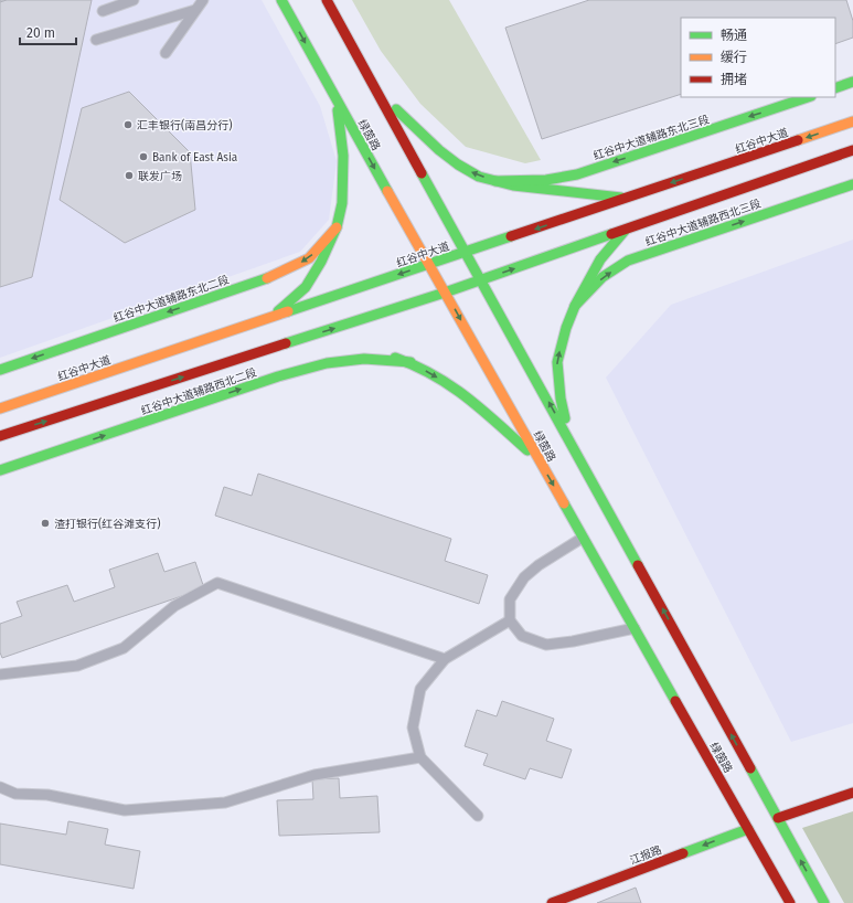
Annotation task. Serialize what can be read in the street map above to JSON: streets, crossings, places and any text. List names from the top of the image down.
{
  "streets": {
    "main road": [
      "绿茵路",
      "红谷中大道辅路东北三段",
      "红谷中大道",
      "红谷中大道辅路西北三段",
      "红谷中大道辅路东北二段",
      "红谷中大道辅路西北二段",
      "江报路"
    ]
  },
  "crossings": [
    ["绿茵路", "红谷中大道"],
    ["绿茵路", "江报路"]
  ],
  "one_way": ["江报路"],
  "places": [
    "汇丰银行(南昌分行)",
    "Bank of East Asia",
    "联发广场",
    "渣打银行(红谷滩支行)"
  ],
  "legend": ["畅通", "缓行", "拥堵"],
  "scale_bar": "20 m"
}
